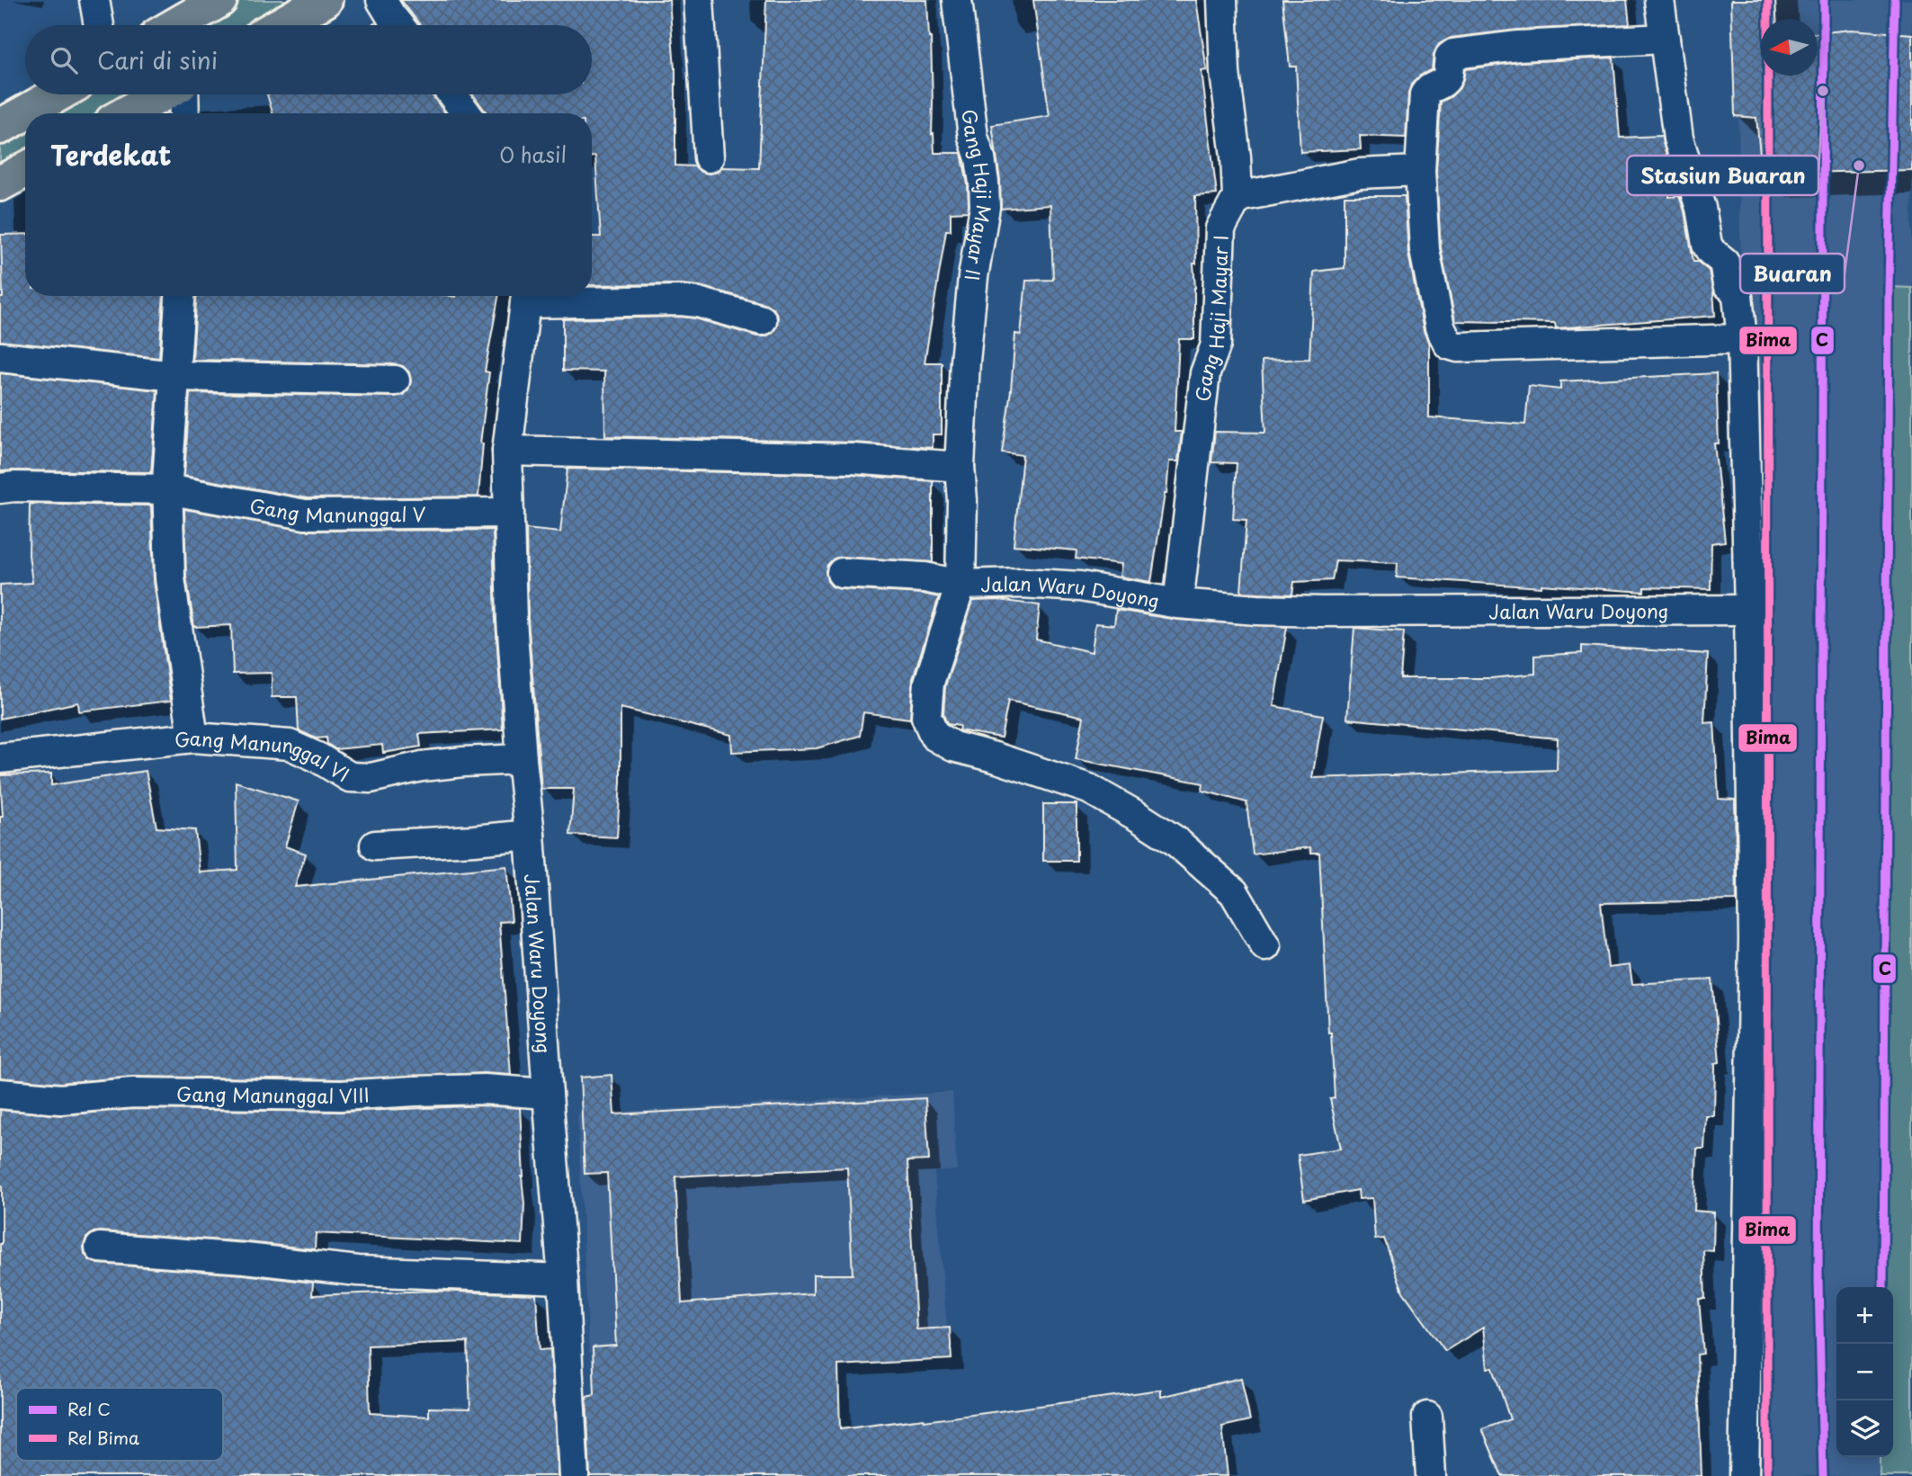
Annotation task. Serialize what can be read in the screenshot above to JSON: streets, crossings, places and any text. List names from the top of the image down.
{
  "streets": {
    "street": [
      "Gang Haji Mayar II",
      "Gang Haji Mayar I",
      "Gang Manunggal V",
      "Jalan Waru Doyong",
      "Gang Manunggal VI",
      "Gang Manunggal VIII"
    ]
  },
  "crossings": [
    ["Gang Haji Mayar II", "Jalan Waru Doyong"],
    ["Gang Haji Mayar I", "Jalan Waru Doyong"],
    ["Gang Manunggal V", "Jalan Waru Doyong"],
    ["Jalan Waru Doyong", "Gang Manunggal VI"],
    ["Jalan Waru Doyong", "Gang Manunggal VIII"]
  ],
  "places": ["Stasiun Buaran", "Buaran"],
  "lines": ["rail line C", "rail line Bima"],
  "legend": ["Rel C", "Rel Bima"],
  "north": "left",
  "page": {
    "search": "Cari di sini",
    "heading": ["Terdekat", "0 hasil"],
    "map_buttons": ["+", "−"]
  }
}
